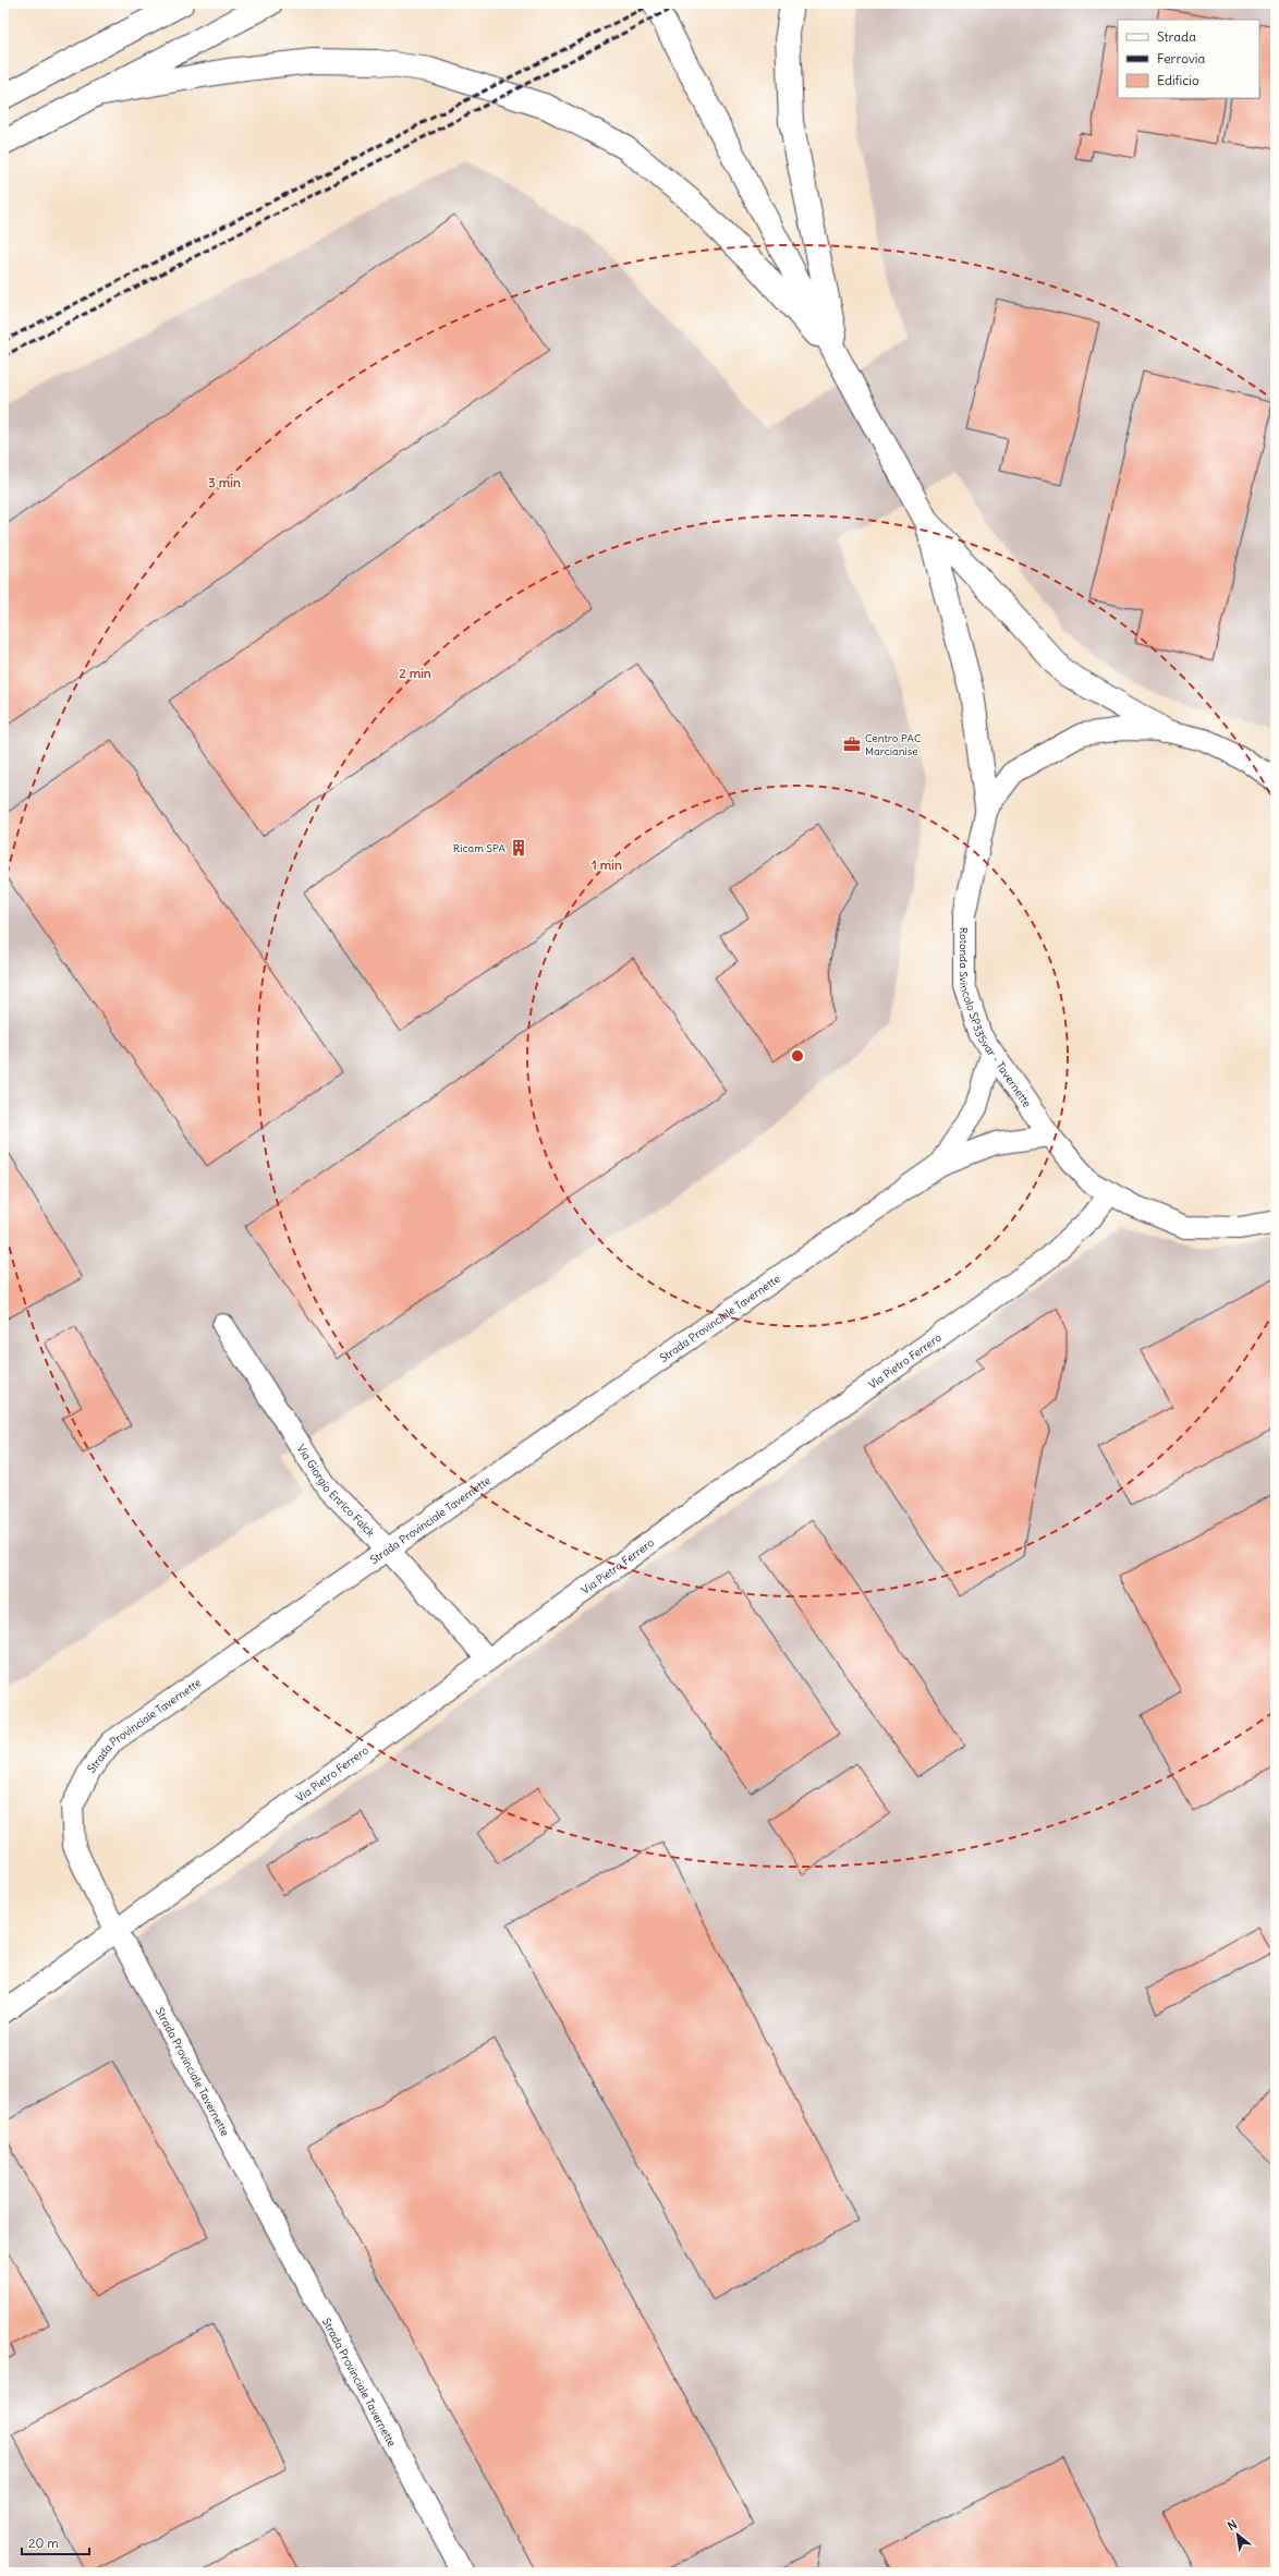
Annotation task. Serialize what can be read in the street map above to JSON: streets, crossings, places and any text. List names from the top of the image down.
{
  "streets": {
    "street": [
      "Rotonda Svincolo SP335var - Tavernette",
      "Strada Provinciale Tavernette",
      "Via Pietro Ferrero",
      "Via Giorgio Enrico Falck"
    ]
  },
  "crossings": [
    ["Rotonda Svincolo SP335var - Tavernette", "Strada Provinciale Tavernette"],
    ["Rotonda Svincolo SP335var - Tavernette", "Via Pietro Ferrero"],
    ["Strada Provinciale Tavernette", "Via Pietro Ferrero"],
    ["Strada Provinciale Tavernette", "Via Giorgio Enrico Falck"],
    ["Via Pietro Ferrero", "Via Giorgio Enrico Falck"]
  ],
  "places": {
    "office": ["Centro PAC Marcianise"],
    "building": ["Ricam SPA"]
  },
  "legend": ["Strada", "Ferrovia", "Edificio"],
  "scale_bar": "20 m",
  "north": "top left",
  "rings": ["3 min", "2 min", "1 min"]
}
